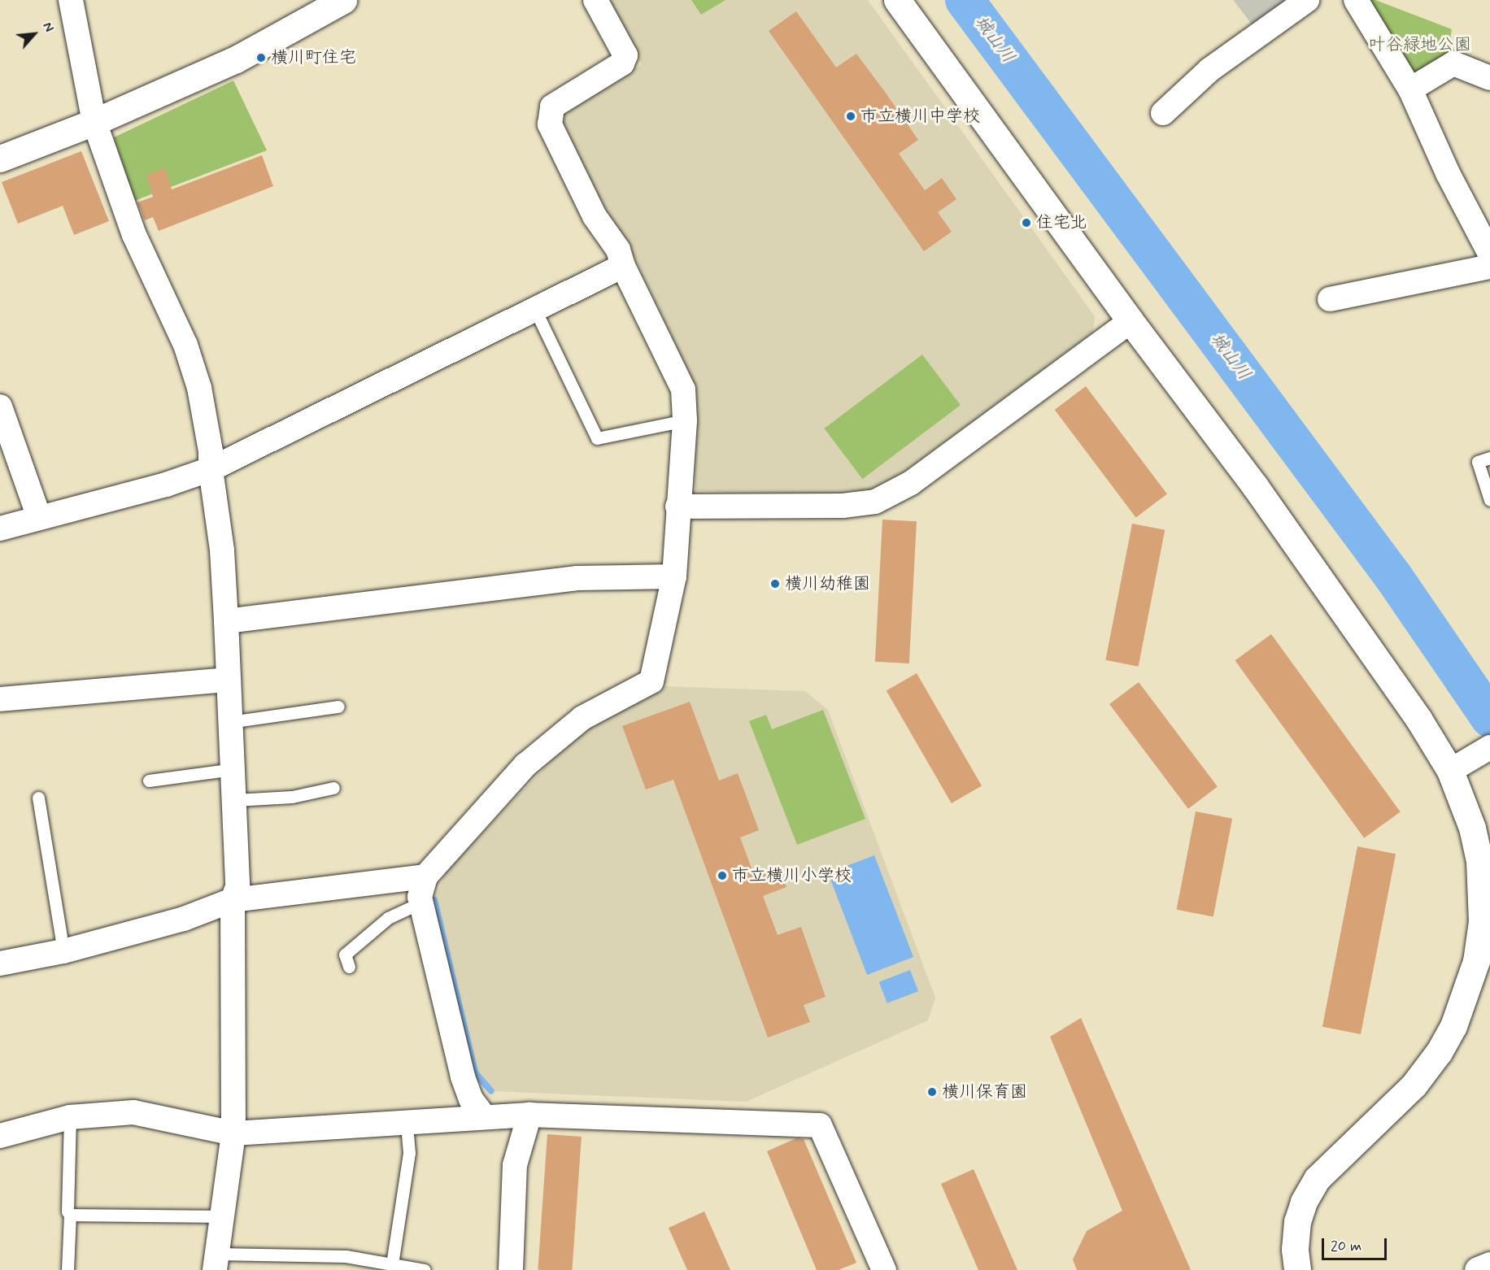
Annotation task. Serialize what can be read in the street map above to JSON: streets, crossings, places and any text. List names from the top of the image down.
{
  "water": ["城山川"],
  "parks": ["叶谷緑地公園"],
  "places": [
    "横川町住宅",
    "市立横川中学校",
    "住宅北",
    "横川幼稚園",
    "市立横川小学校",
    "横川保育園"
  ],
  "scale_bar": "20 m",
  "north": "top right"
}
